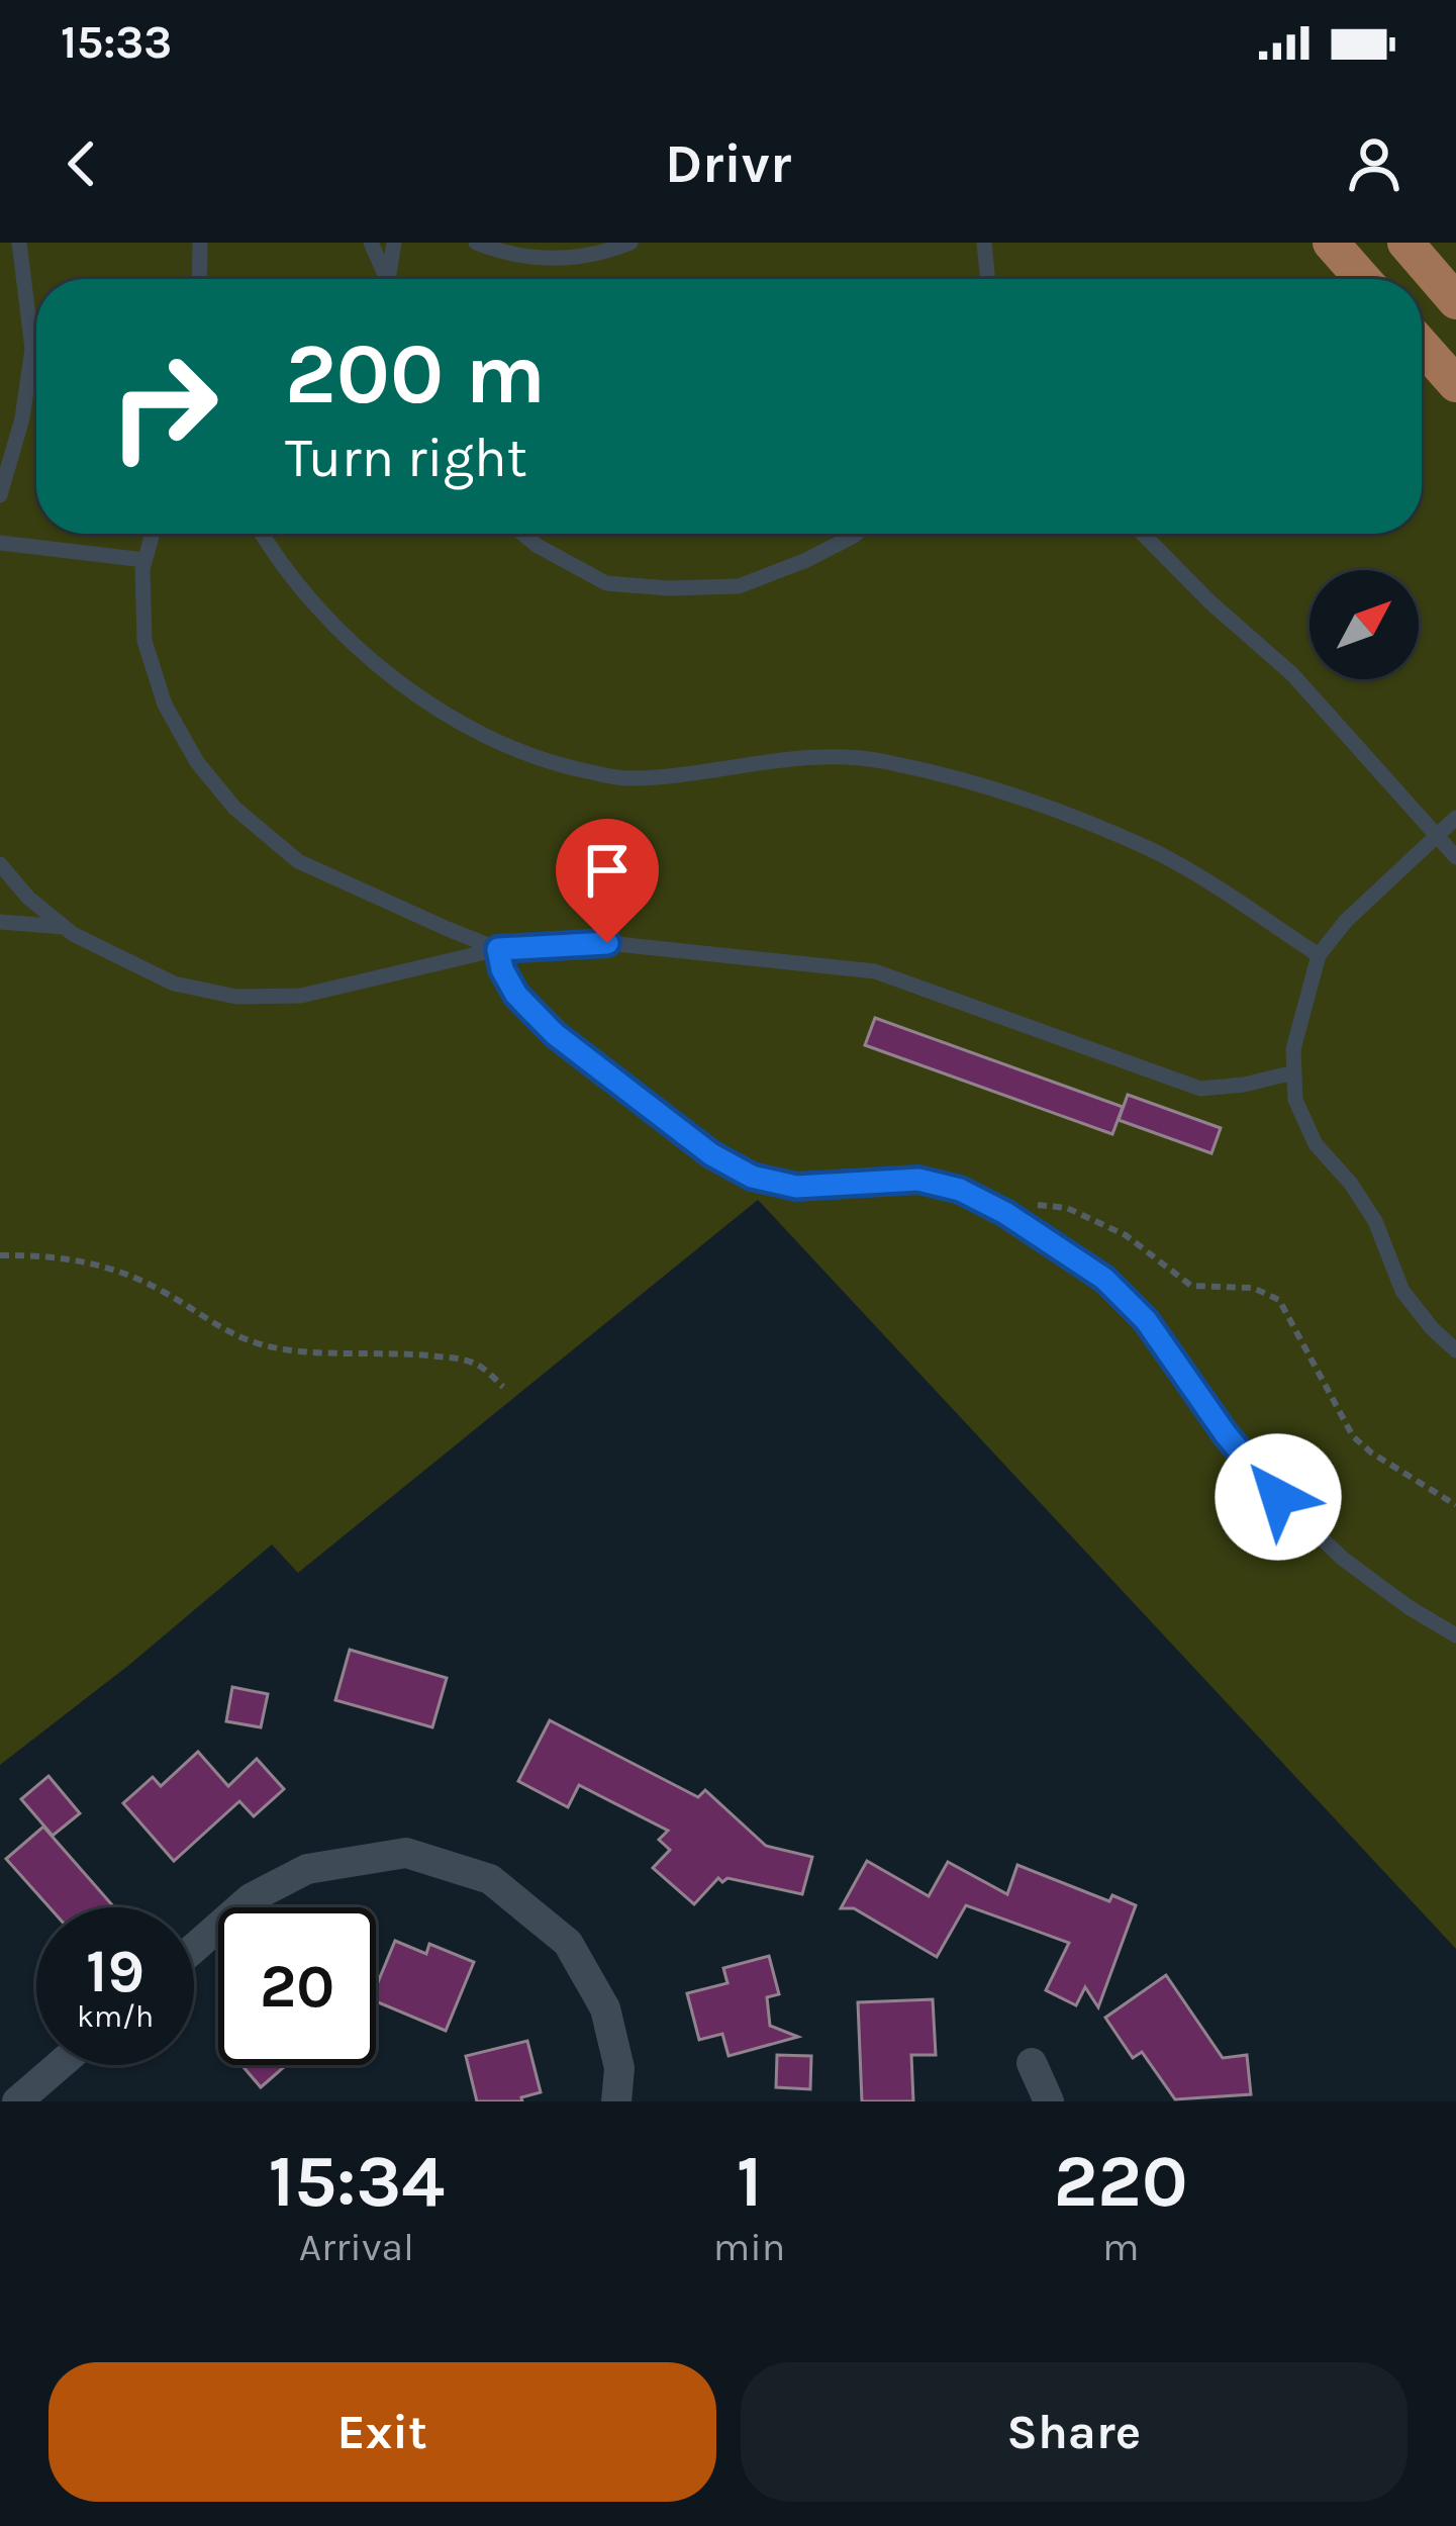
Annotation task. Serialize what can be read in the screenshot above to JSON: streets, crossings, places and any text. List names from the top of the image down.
{
  "north": "top right",
  "page": {
    "status": "15:33",
    "header": "Drivr",
    "turn": ["200 m", "Turn right"],
    "speed": "19 km/h",
    "limit": "20",
    "eta": [
      "15:34",
      "Arrival",
      "1",
      "min",
      "220",
      "m"
    ],
    "buttons": ["Exit", "Share"]
  }
}
